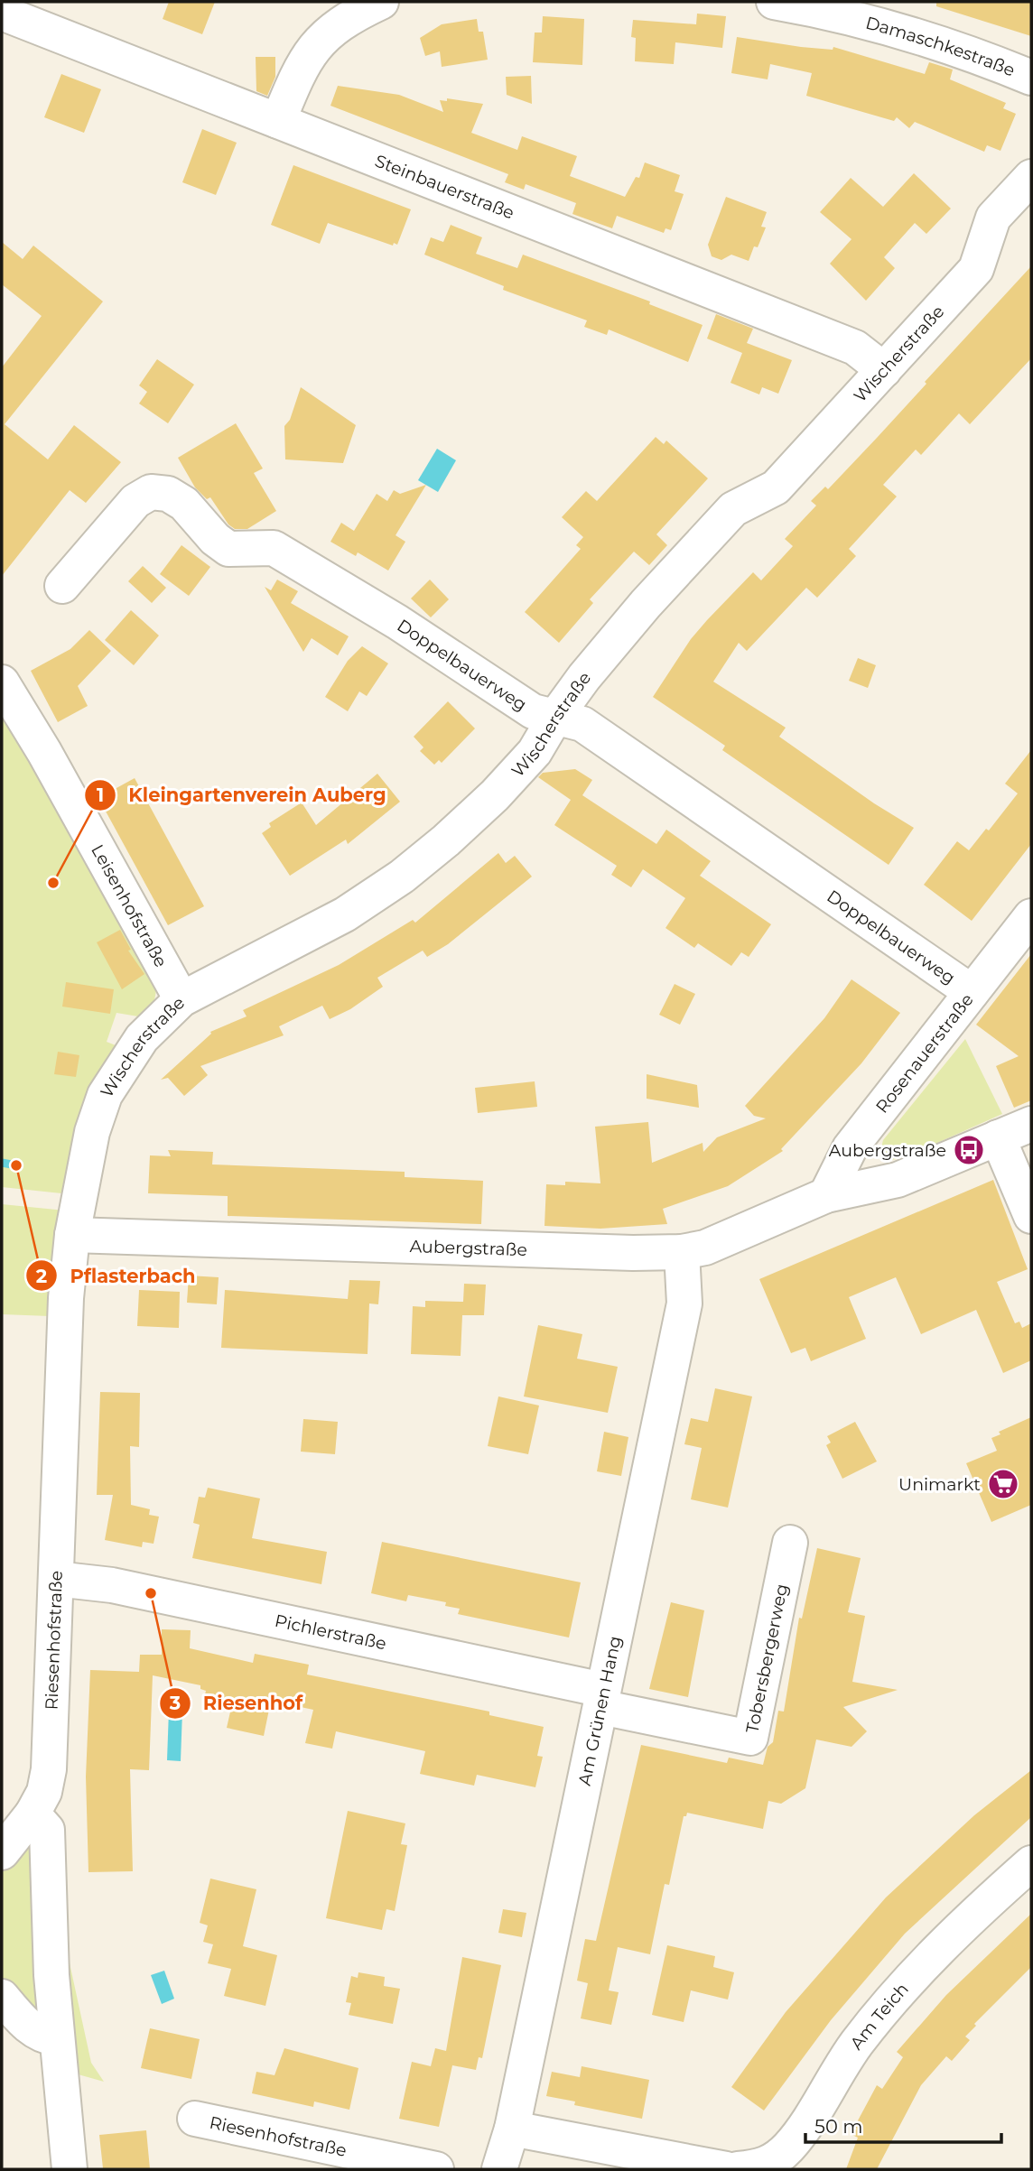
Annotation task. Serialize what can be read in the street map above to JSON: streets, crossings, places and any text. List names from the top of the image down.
{
  "streets": {
    "street": [
      "Damaschkestraße",
      "Steinbauerstraße",
      "Wischerstraße",
      "Doppelbauerweg",
      "Leisenhofstraße",
      "Rosenauerstraße",
      "Aubergstraße",
      "Pichlerstraße",
      "Riesenhofstraße",
      "Tobersbergerweg",
      "Am Grünen Hang",
      "Am Teich"
    ]
  },
  "crossings": [
    ["Steinbauerstraße", "Wischerstraße"],
    ["Wischerstraße", "Doppelbauerweg"],
    ["Wischerstraße", "Leisenhofstraße"],
    ["Wischerstraße", "Aubergstraße"],
    ["Wischerstraße", "Riesenhofstraße"],
    ["Doppelbauerweg", "Rosenauerstraße"],
    ["Rosenauerstraße", "Aubergstraße"],
    ["Aubergstraße", "Riesenhofstraße"],
    ["Aubergstraße", "Am Grünen Hang"],
    ["Pichlerstraße", "Riesenhofstraße"],
    ["Pichlerstraße", "Tobersbergerweg"],
    ["Pichlerstraße", "Am Grünen Hang"],
    ["Tobersbergerweg", "Am Grünen Hang"]
  ],
  "places": {
    "other": ["Kleingartenverein Auberg", "Pflasterbach", "Riesenhof"],
    "bus stop": ["Aubergstraße"],
    "supermarket": ["Unimarkt"]
  },
  "scale_bar": "50 m"
}
